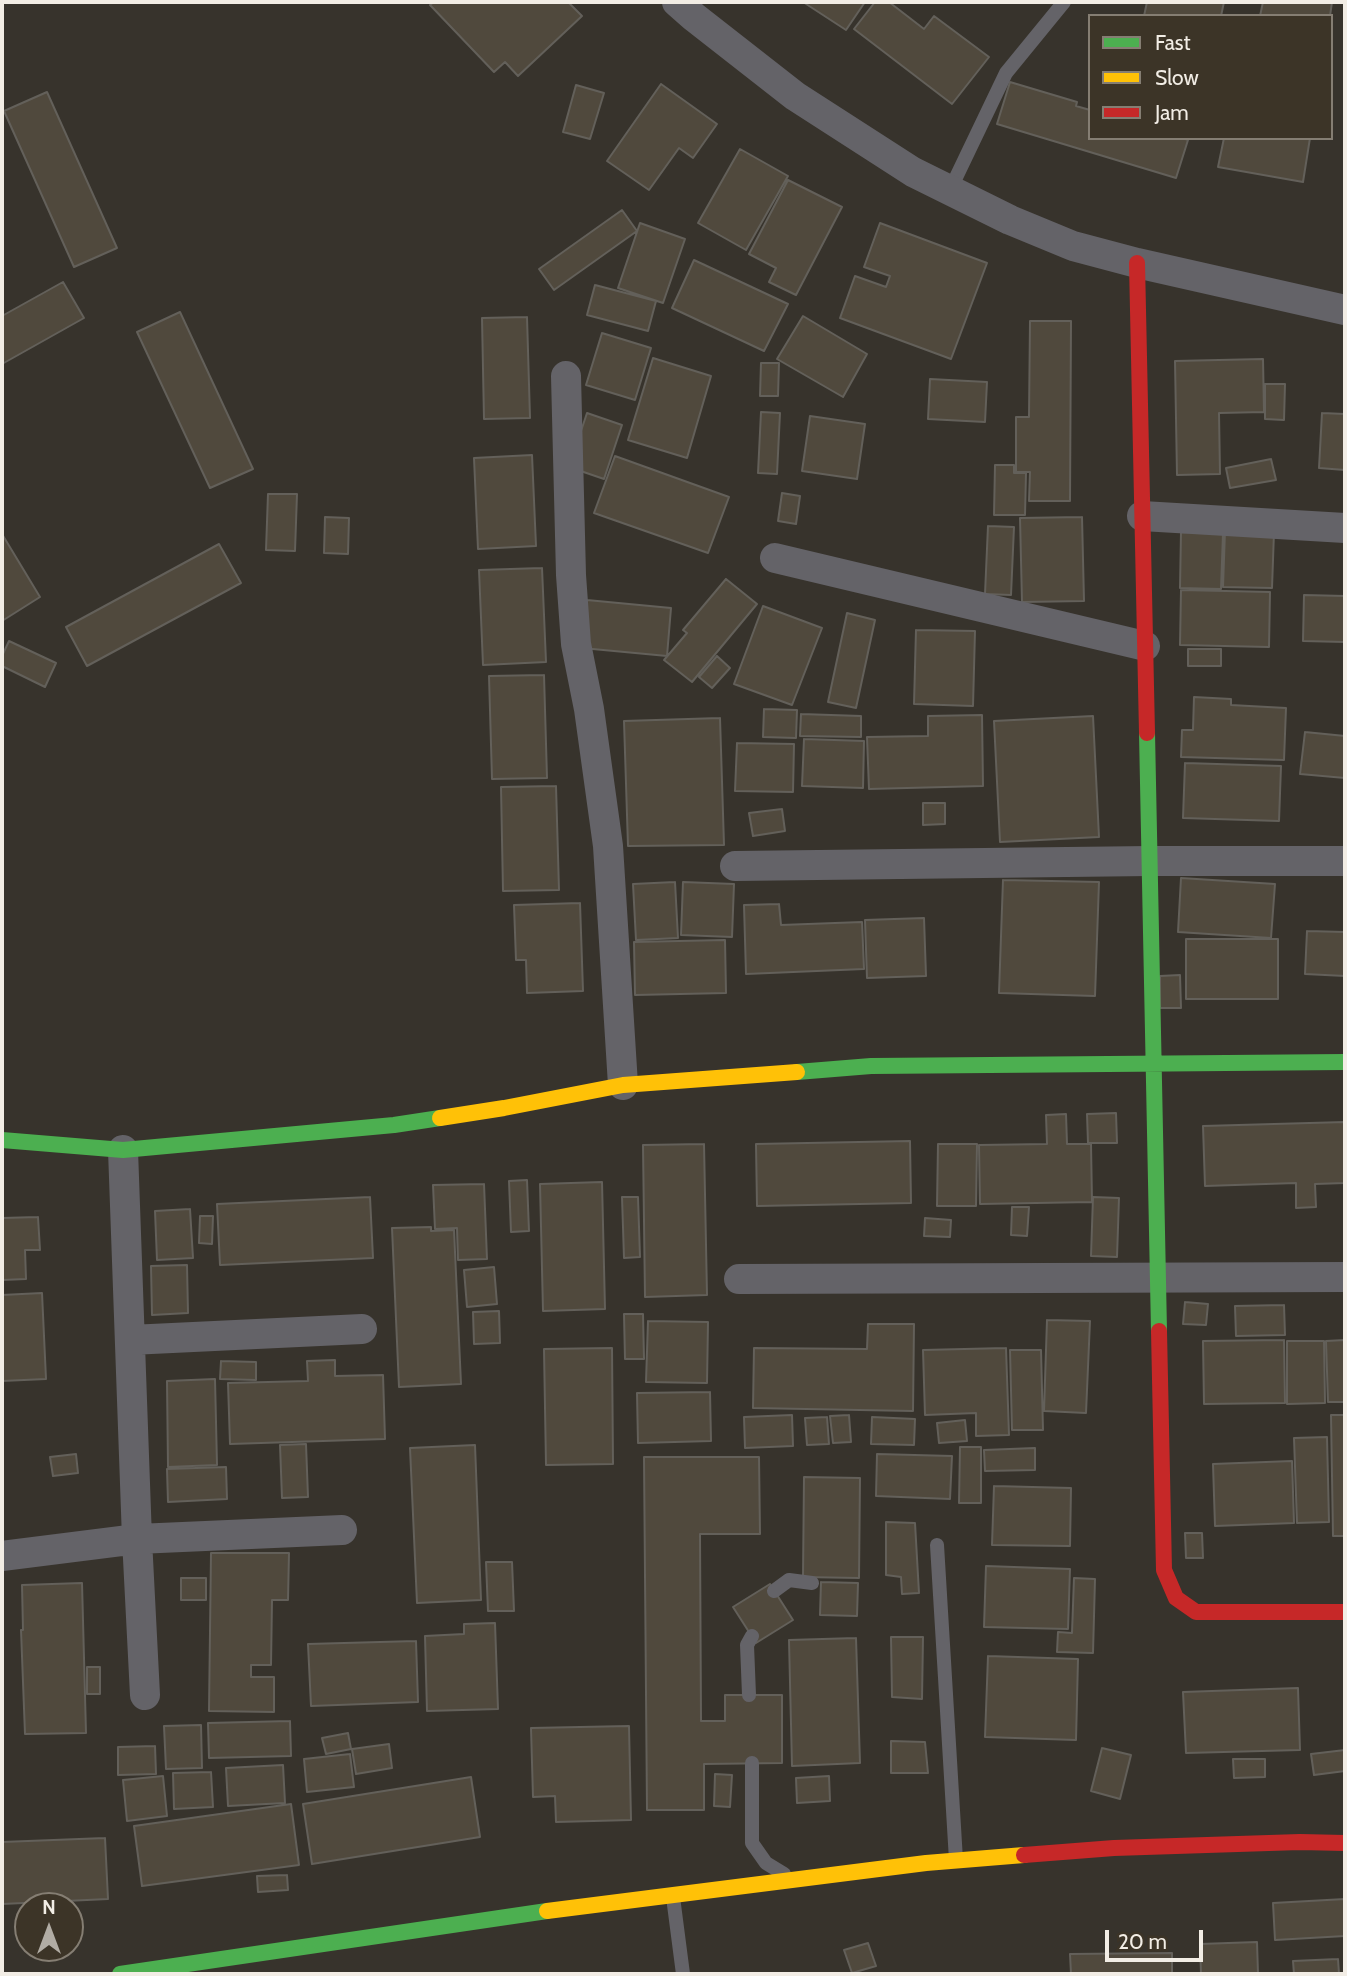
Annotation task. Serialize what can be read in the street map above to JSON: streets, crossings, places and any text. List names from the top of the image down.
{
  "legend": ["Fast", "Slow", "Jam"],
  "scale_bar": "20 m",
  "north": "top"
}
